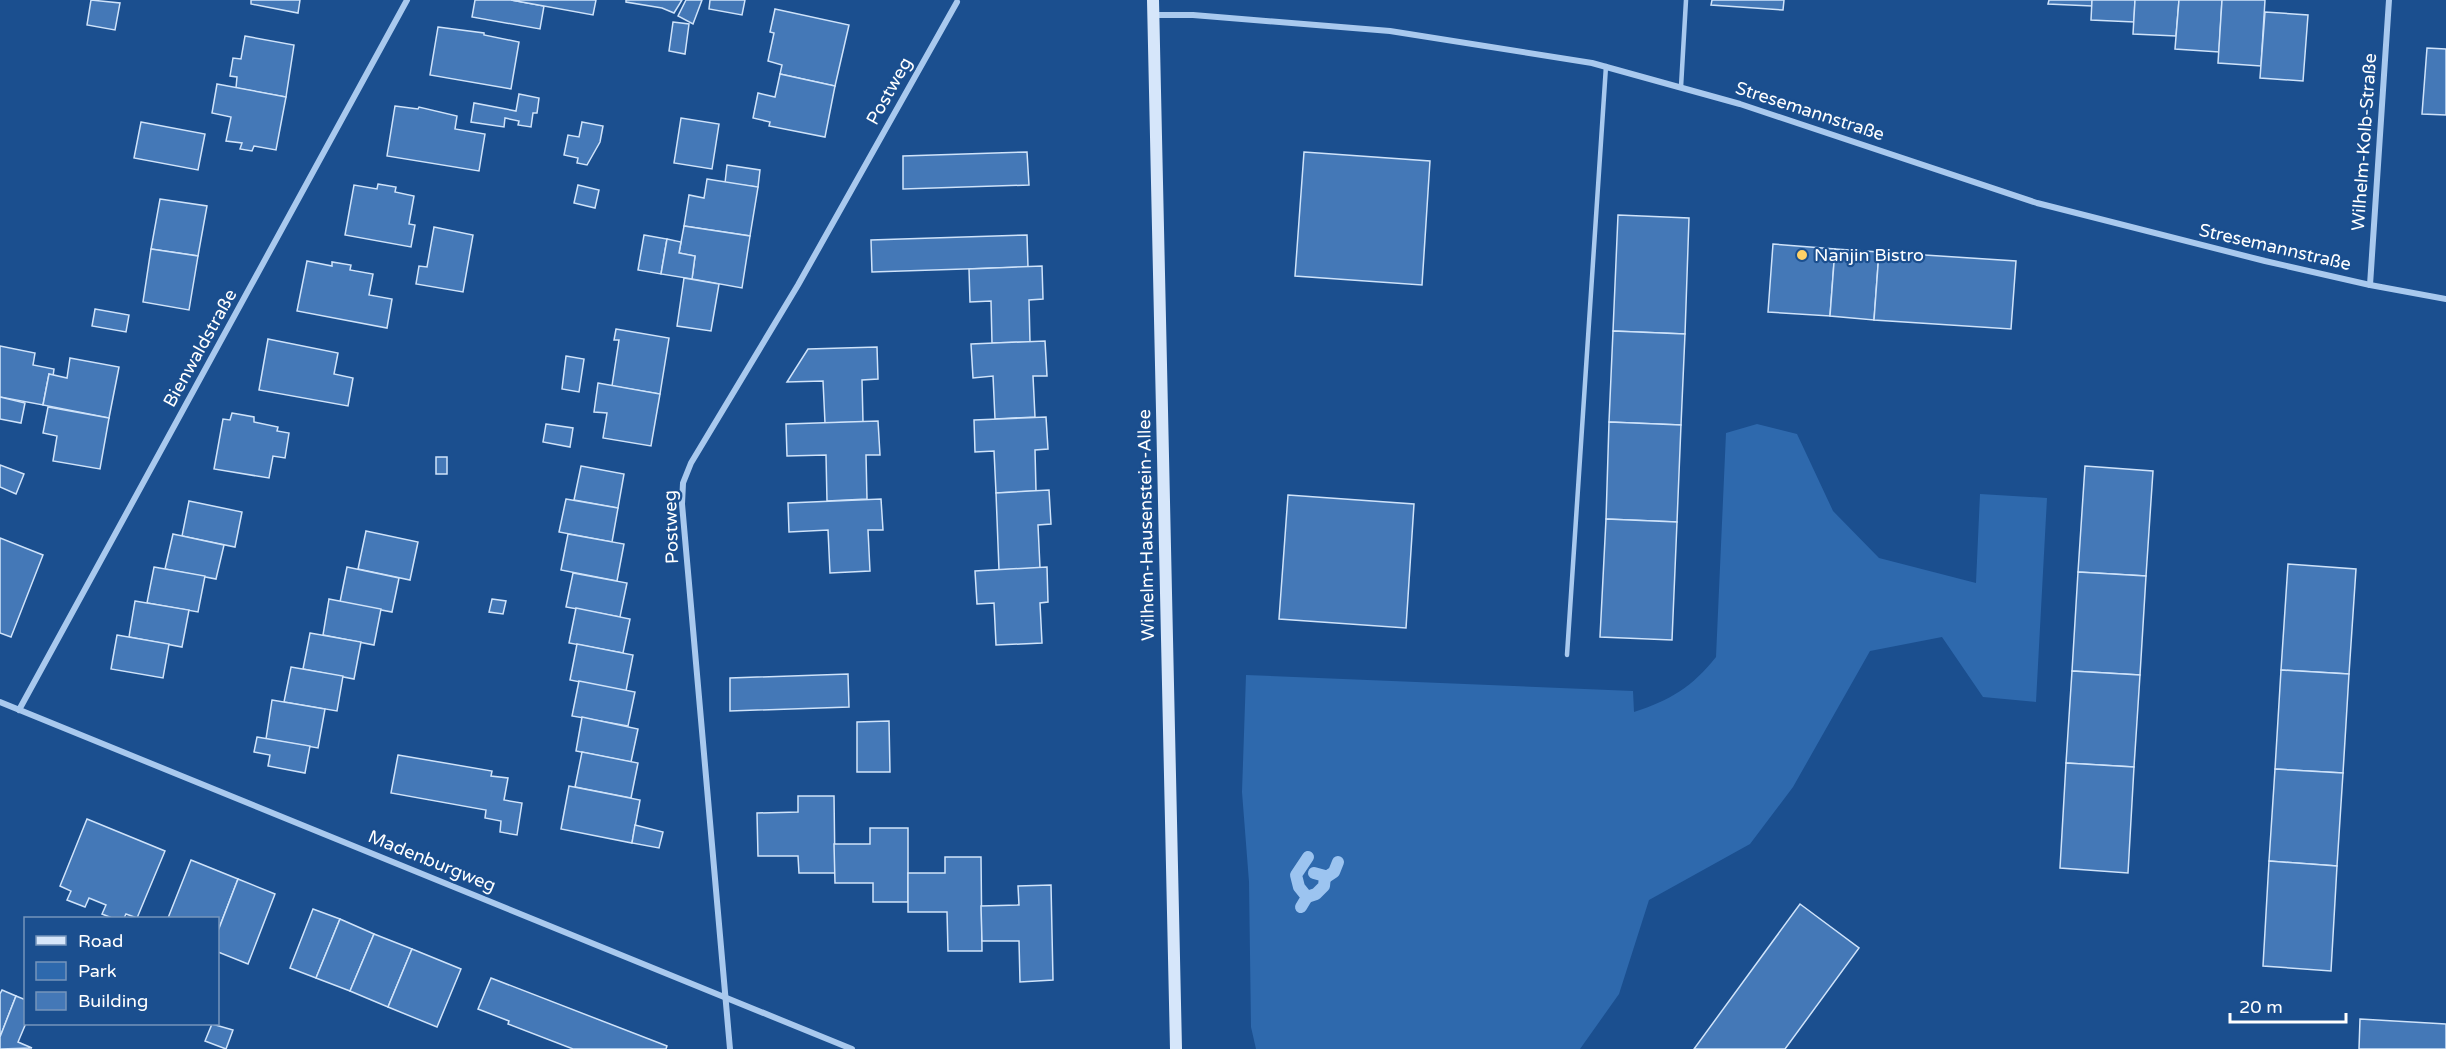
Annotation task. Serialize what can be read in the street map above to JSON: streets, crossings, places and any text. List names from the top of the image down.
{
  "streets": {
    "street": [
      "Postweg",
      "Stresemannstraße",
      "Wilhelm-Kolb-Straße",
      "Bienwaldstraße",
      "Wilhelm-Hausenstein-Allee",
      "Madenburgweg"
    ]
  },
  "crossings": [
    ["Postweg", "Madenburgweg"],
    ["Stresemannstraße", "Wilhelm-Kolb-Straße"],
    ["Stresemannstraße", "Wilhelm-Hausenstein-Allee"],
    ["Bienwaldstraße", "Madenburgweg"]
  ],
  "places": ["Nanjin Bistro"],
  "legend": ["Road", "Park", "Building"],
  "scale_bar": "20 m"
}
